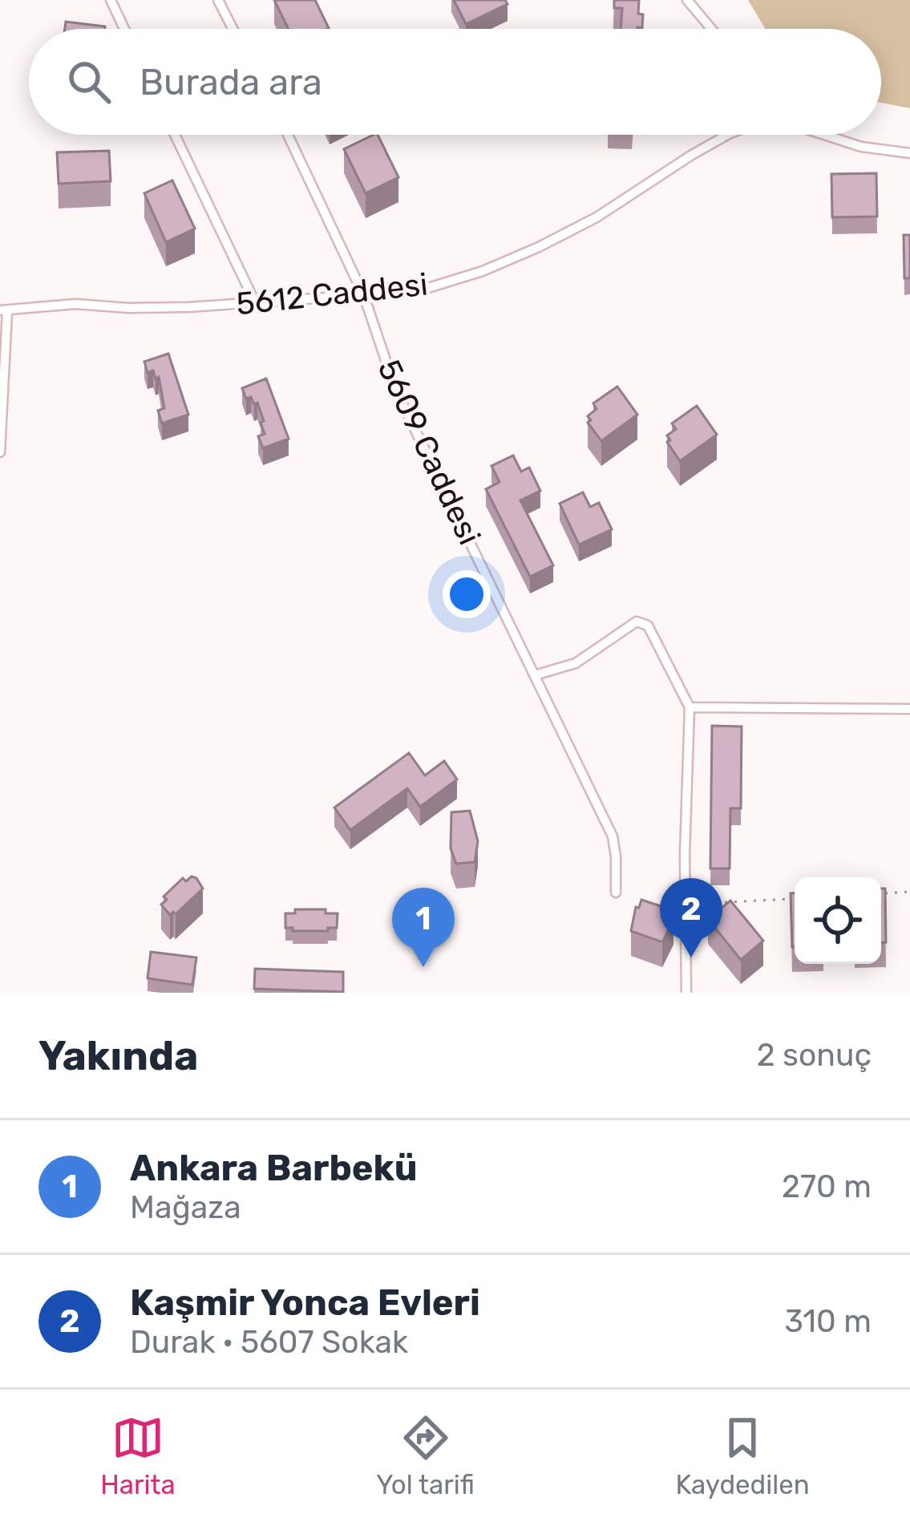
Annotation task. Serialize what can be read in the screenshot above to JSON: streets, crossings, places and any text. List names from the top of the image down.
{
  "streets": {
    "street": ["5612 Caddesi", "5609 Caddesi"]
  },
  "crossings": [
    ["5612 Caddesi", "5609 Caddesi"]
  ],
  "page": {
    "search": "Burada ara",
    "pins": ["2", "1"],
    "heading": ["Yakında", "2 sonuç"],
    "list": [
      {
        "mark": "1",
        "name": "Ankara Barbekü",
        "note": "Mağaza",
        "value": "270 m"
      },
      {
        "mark": "2",
        "name": "Kaşmir Yonca Evleri",
        "note": "Durak · 5607 Sokak",
        "value": "310 m"
      }
    ],
    "nav": ["Harita", "Yol tarifi", "Kaydedilen"]
  }
}
